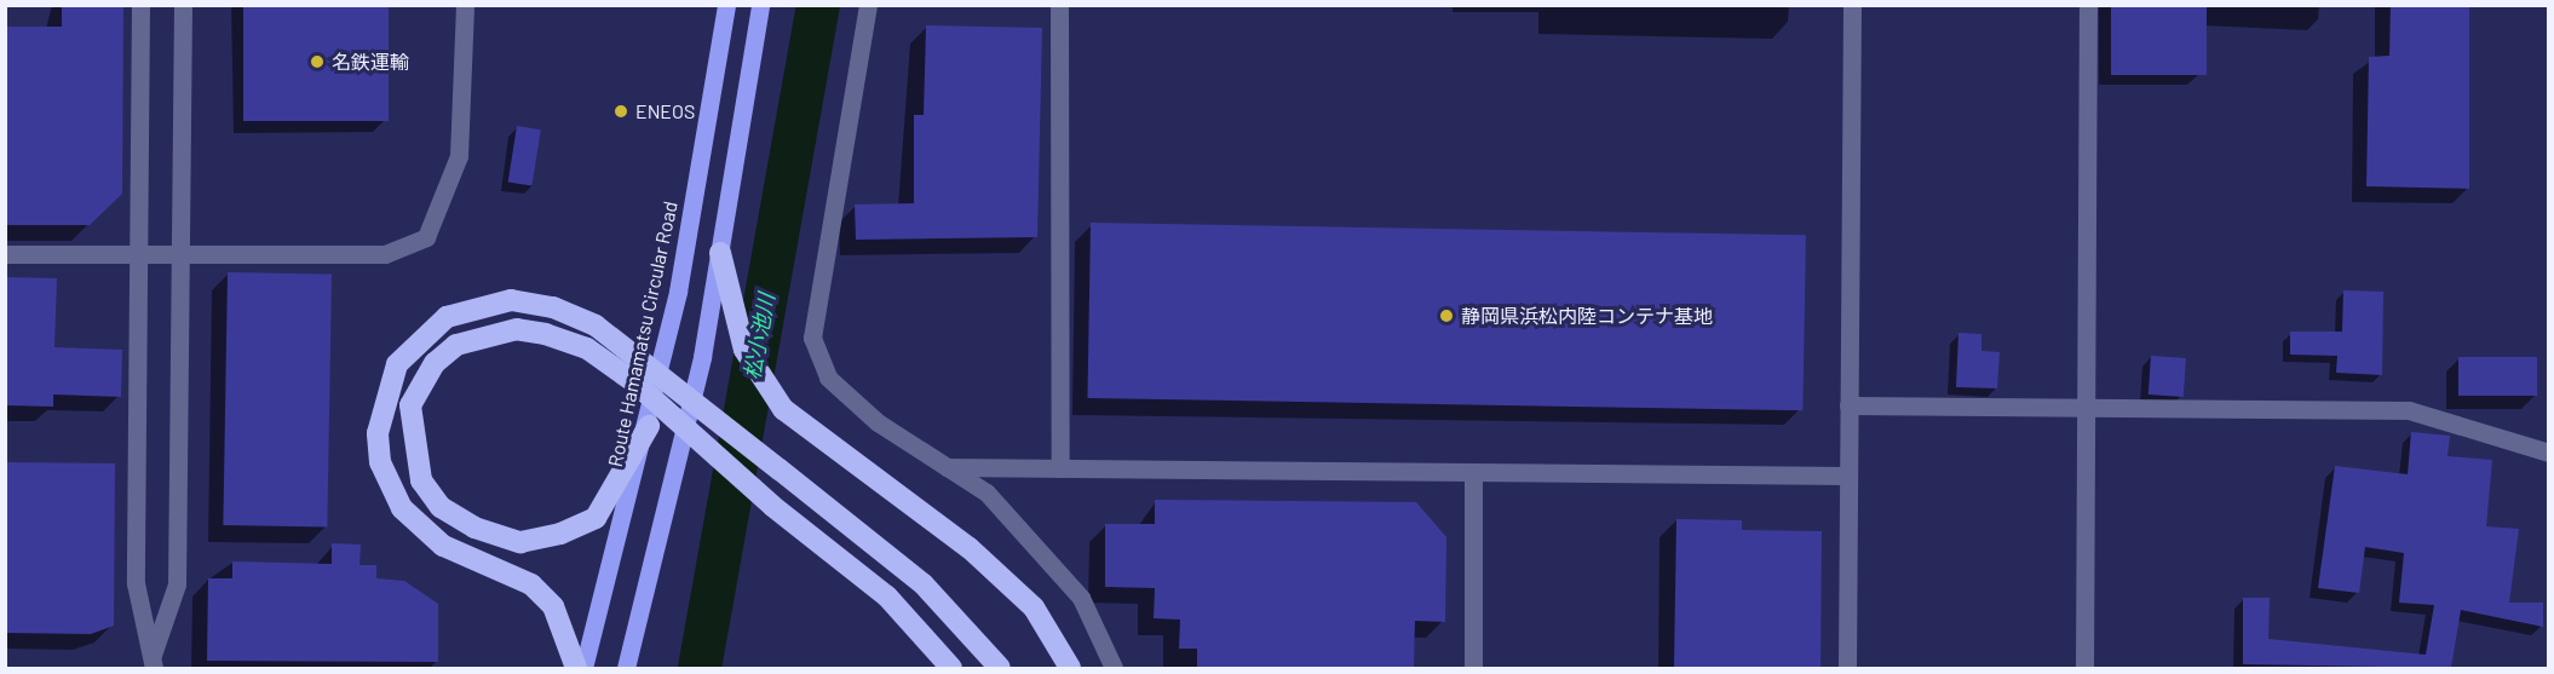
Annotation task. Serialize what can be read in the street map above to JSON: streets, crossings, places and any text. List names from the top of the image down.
{
  "streets": {
    "main road": ["Route Hamamatsu Circular Road"]
  },
  "water": ["松小池川"],
  "places": ["名鉄運輸", "ENEOS", "静岡県浜松内陸コンテナ基地"]
}
